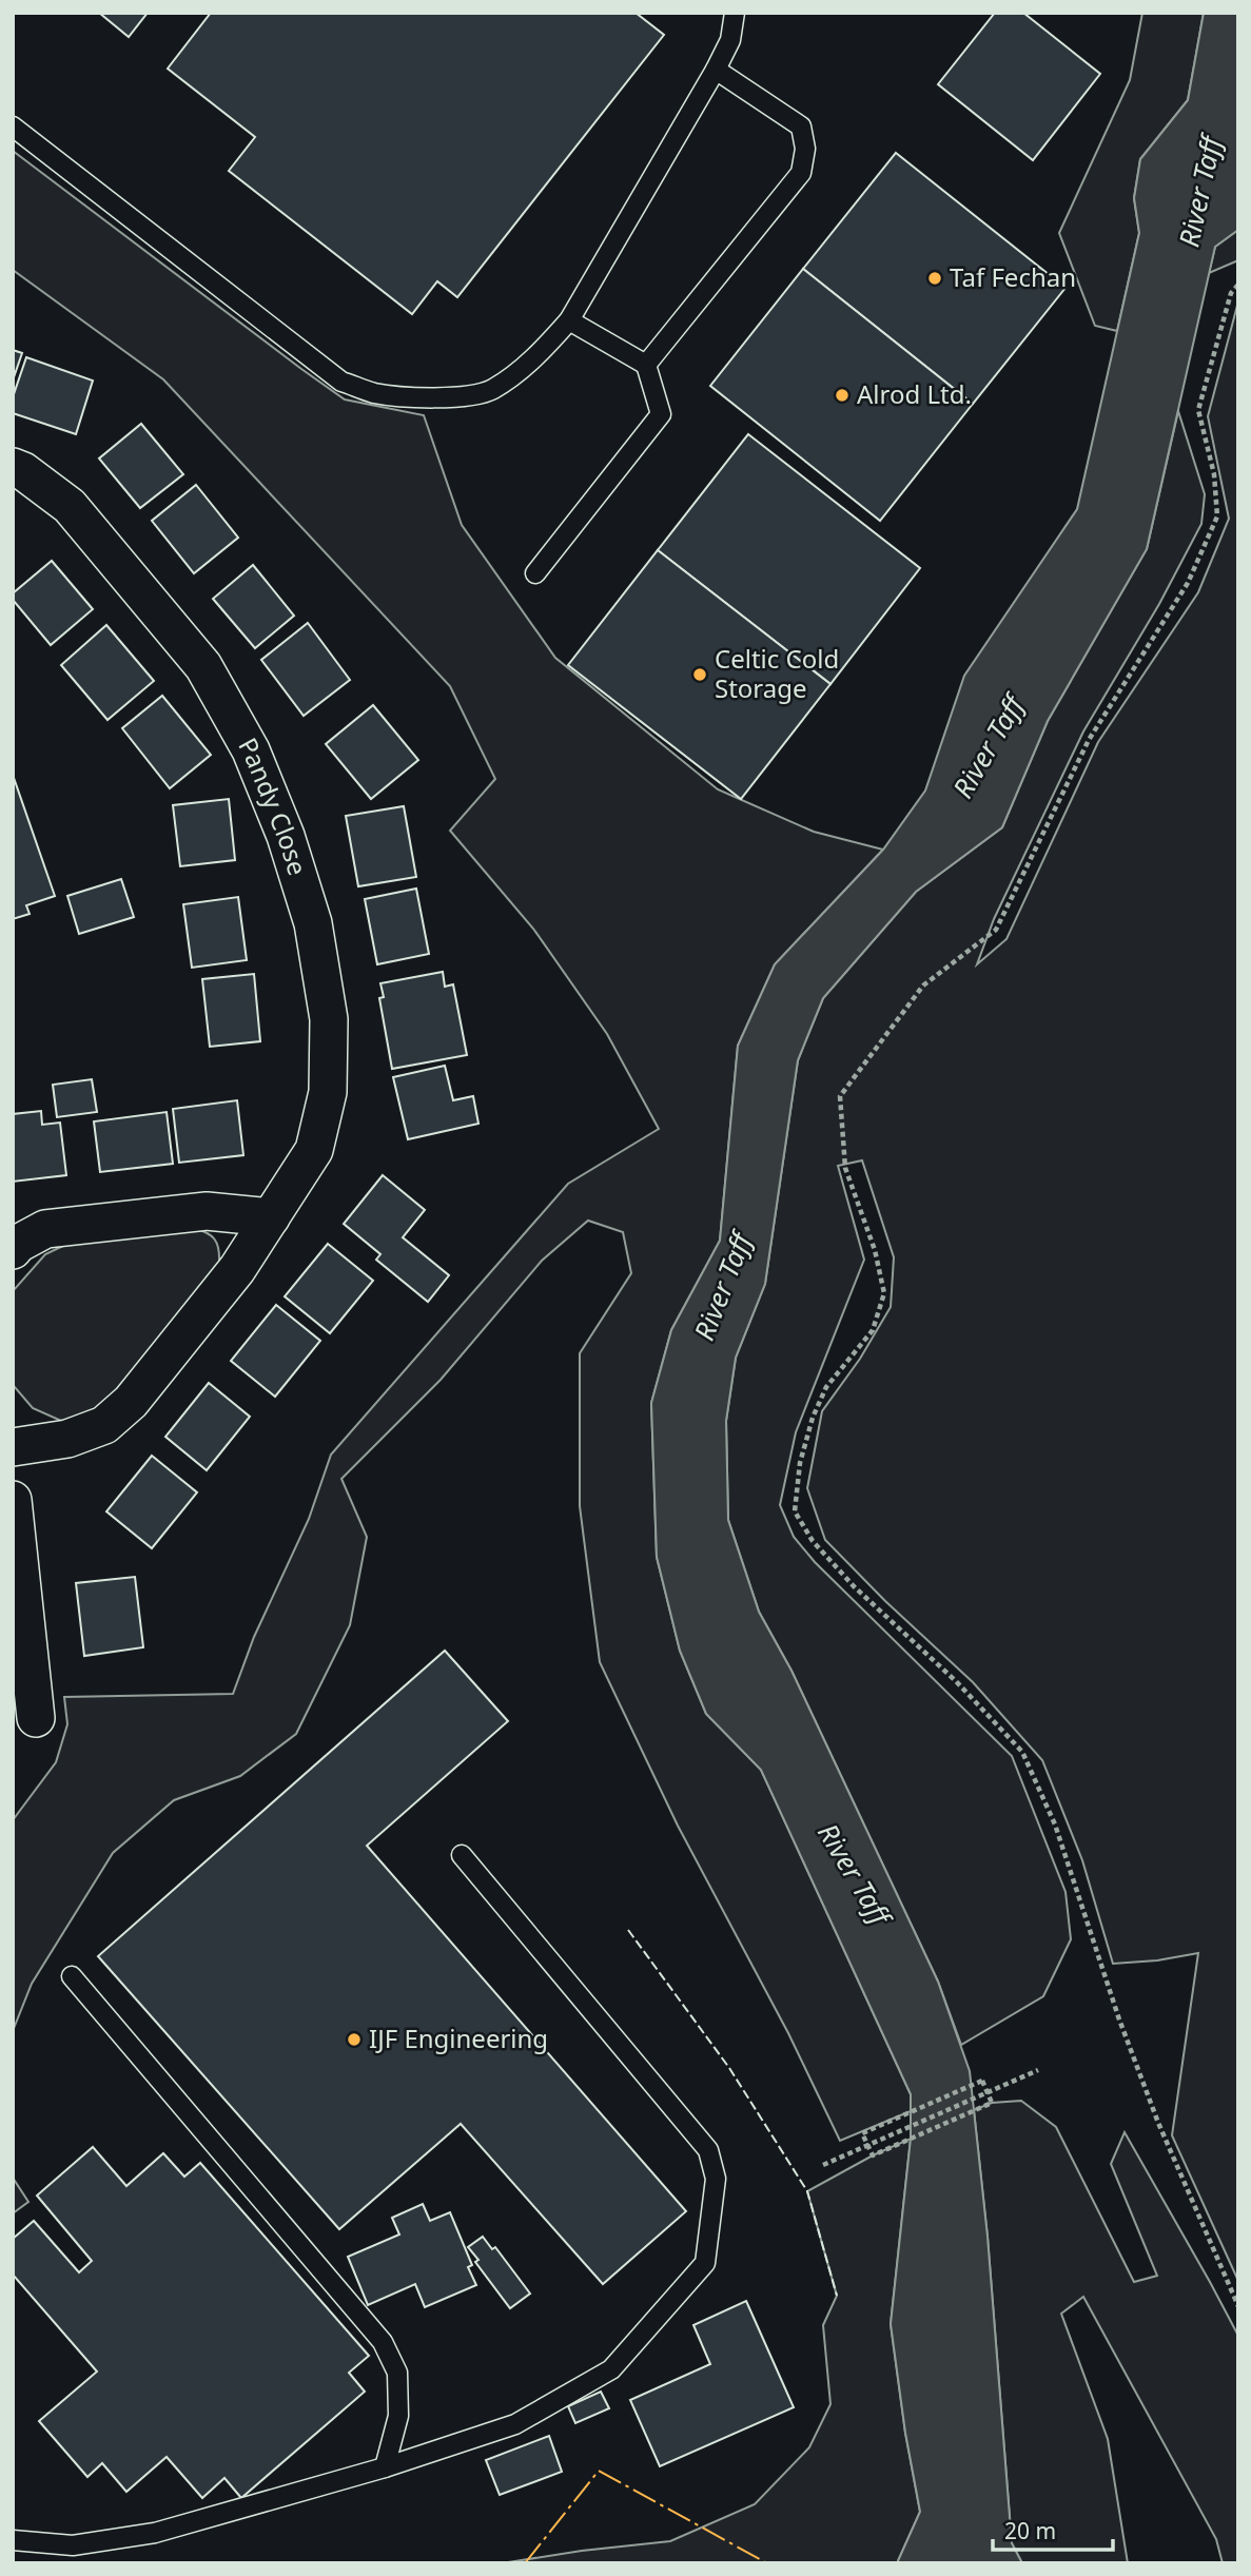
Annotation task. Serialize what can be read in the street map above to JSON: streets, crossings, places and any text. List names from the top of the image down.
{
  "streets": {
    "street": ["Pandy Close"]
  },
  "water": ["River Taff"],
  "places": [
    "Taf Fechan",
    "Alrod Ltd.",
    "Celtic Cold Storage",
    "IJF Engineering"
  ],
  "scale_bar": "20 m"
}
